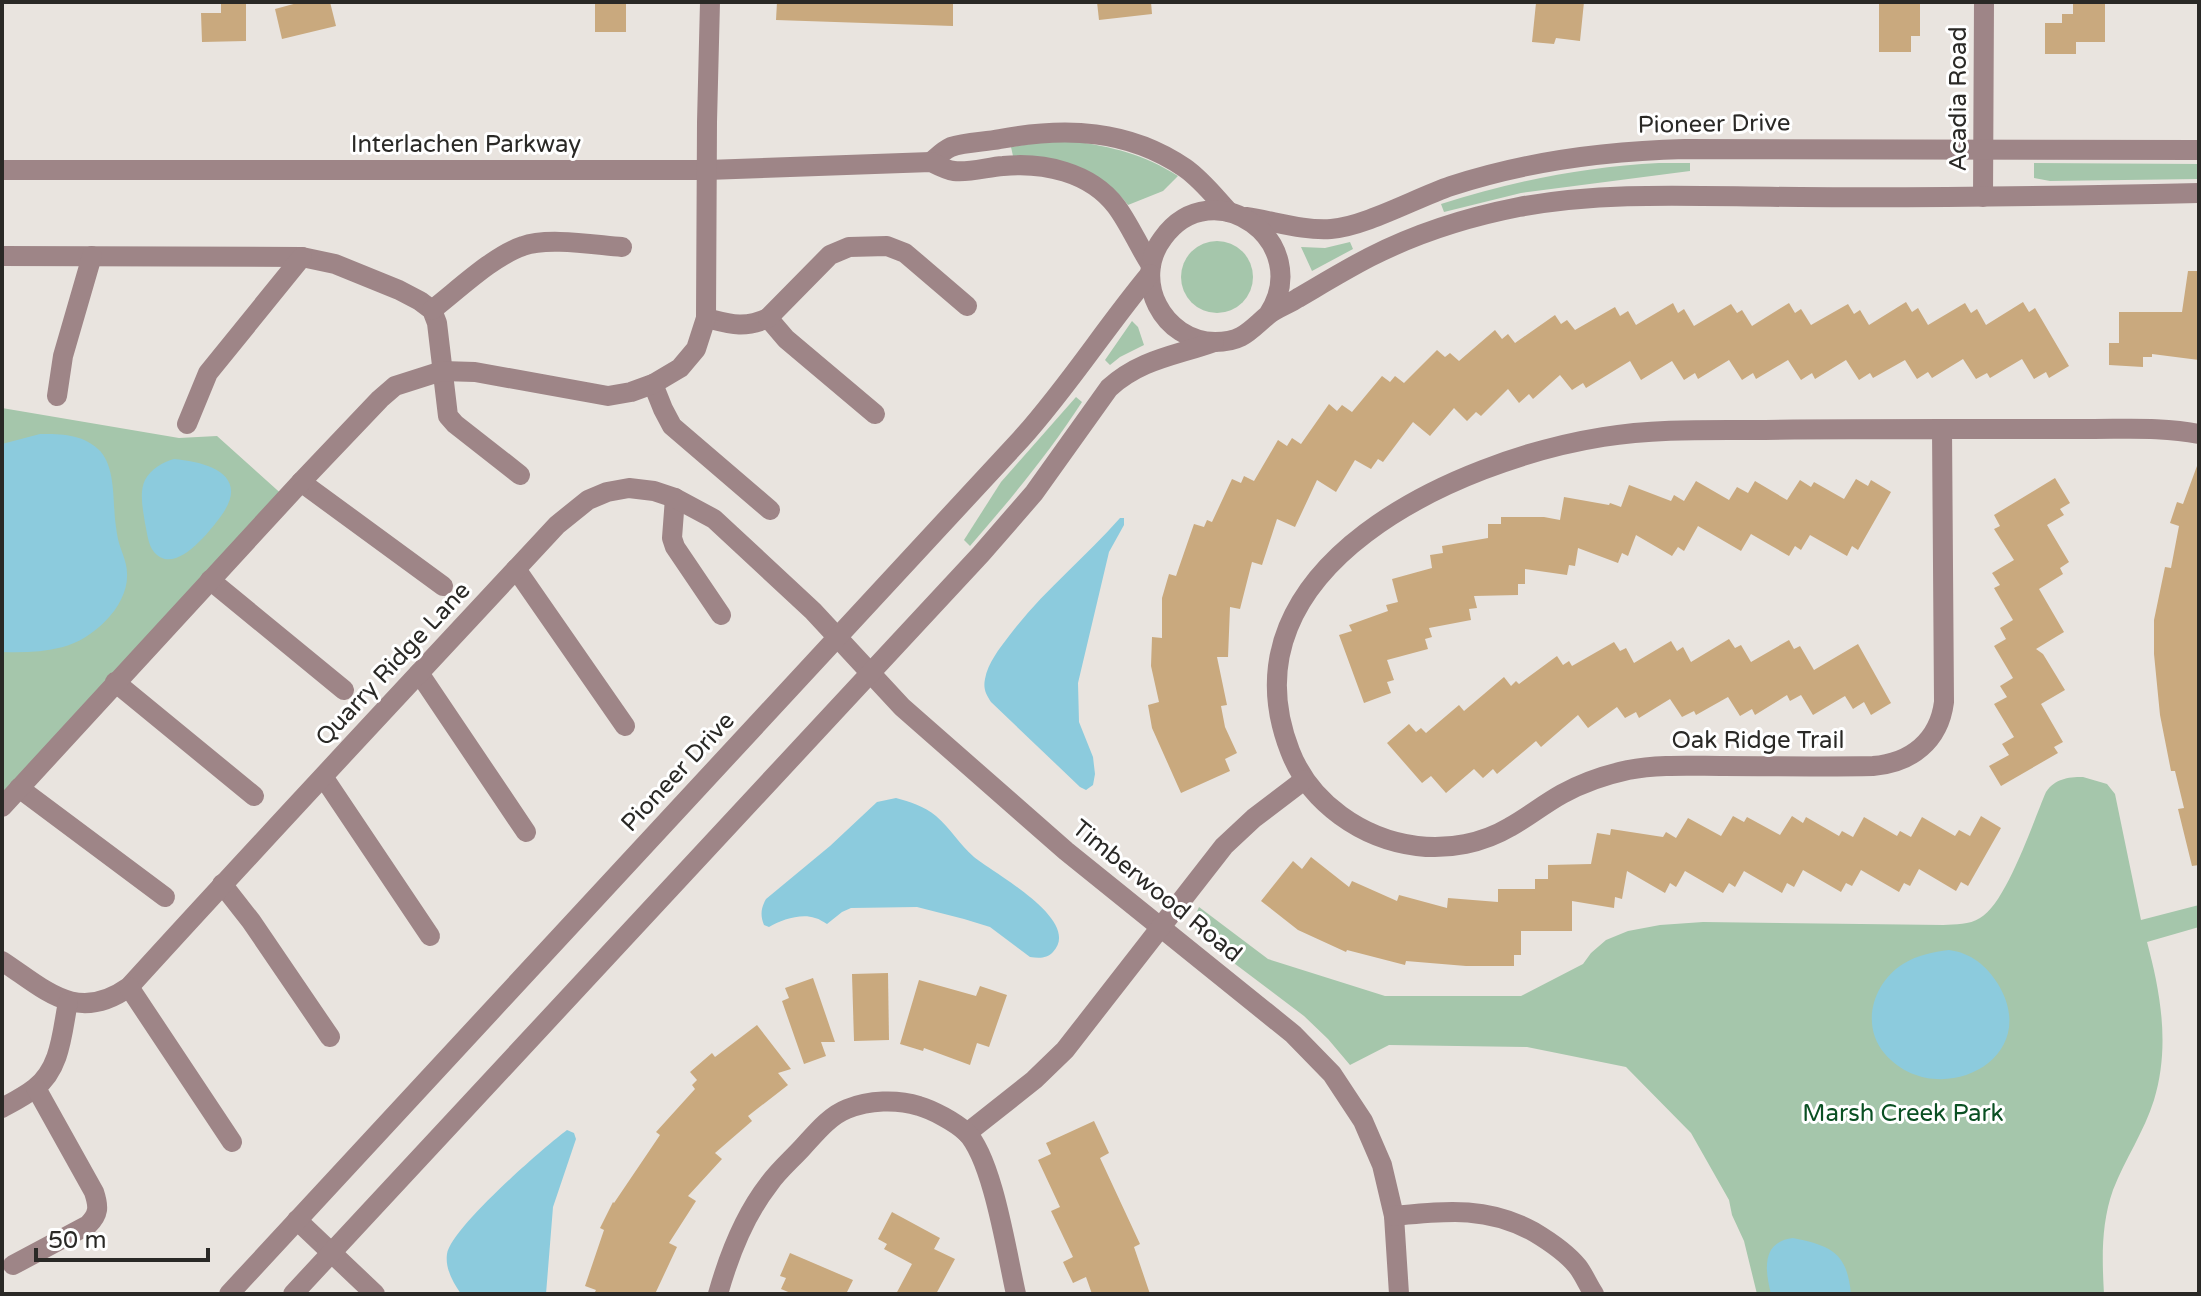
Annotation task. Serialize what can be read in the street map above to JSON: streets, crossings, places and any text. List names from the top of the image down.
{
  "streets": {
    "street": [
      "Acadia Road",
      "Pioneer Drive",
      "Interlachen Parkway",
      "Quarry Ridge Lane",
      "Oak Ridge Trail",
      "Timberwood Road"
    ]
  },
  "crossings": [
    ["Acadia Road", "Pioneer Drive"],
    ["Pioneer Drive", "Interlachen Parkway"],
    ["Pioneer Drive", "Quarry Ridge Lane"],
    ["Pioneer Drive", "Timberwood Road"],
    ["Quarry Ridge Lane", "Timberwood Road"]
  ],
  "parks": ["Marsh Creek Park"],
  "scale_bar": "50 m"
}
